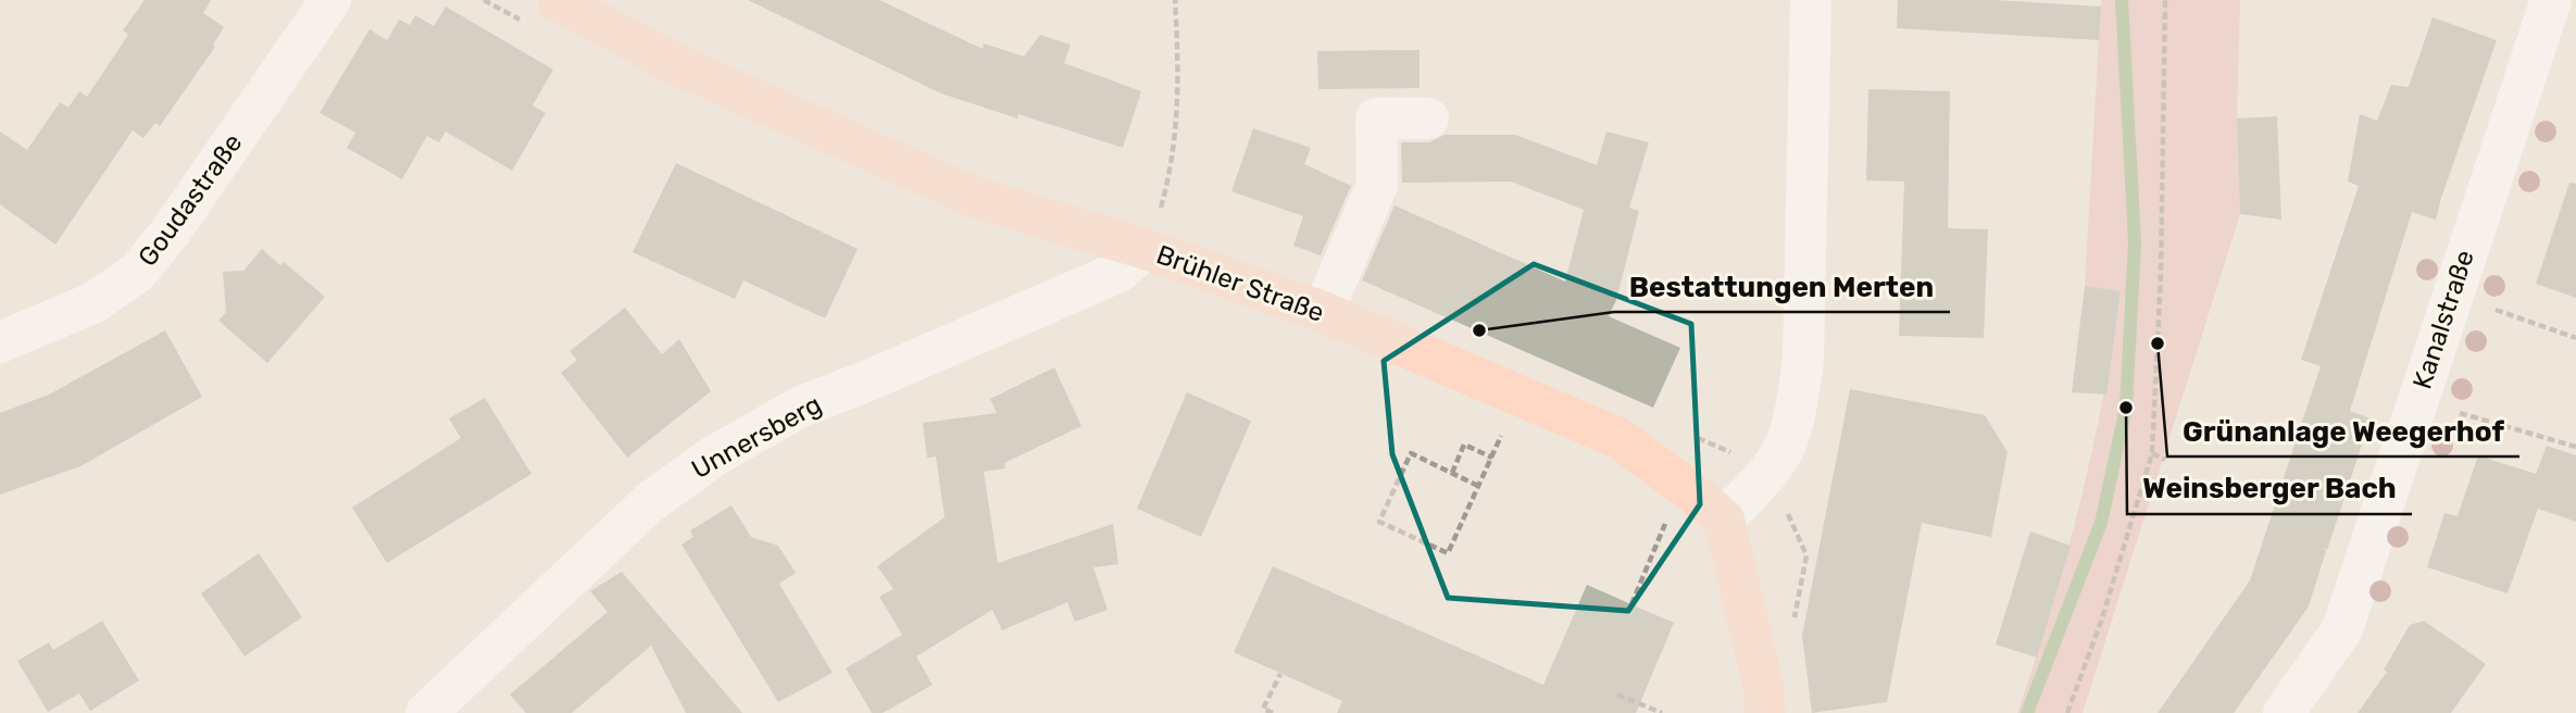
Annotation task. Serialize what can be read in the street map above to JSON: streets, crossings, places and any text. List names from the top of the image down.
{
  "streets": {
    "main road": ["Brühler Straße"],
    "street": ["Goudastraße", "Kanalstraße", "Unnersberg"]
  },
  "crossings": [
    ["Brühler Straße", "Unnersberg"]
  ],
  "places": ["Bestattungen Merten", "Grünanlage Weegerhof", "Weinsberger Bach"]
}
